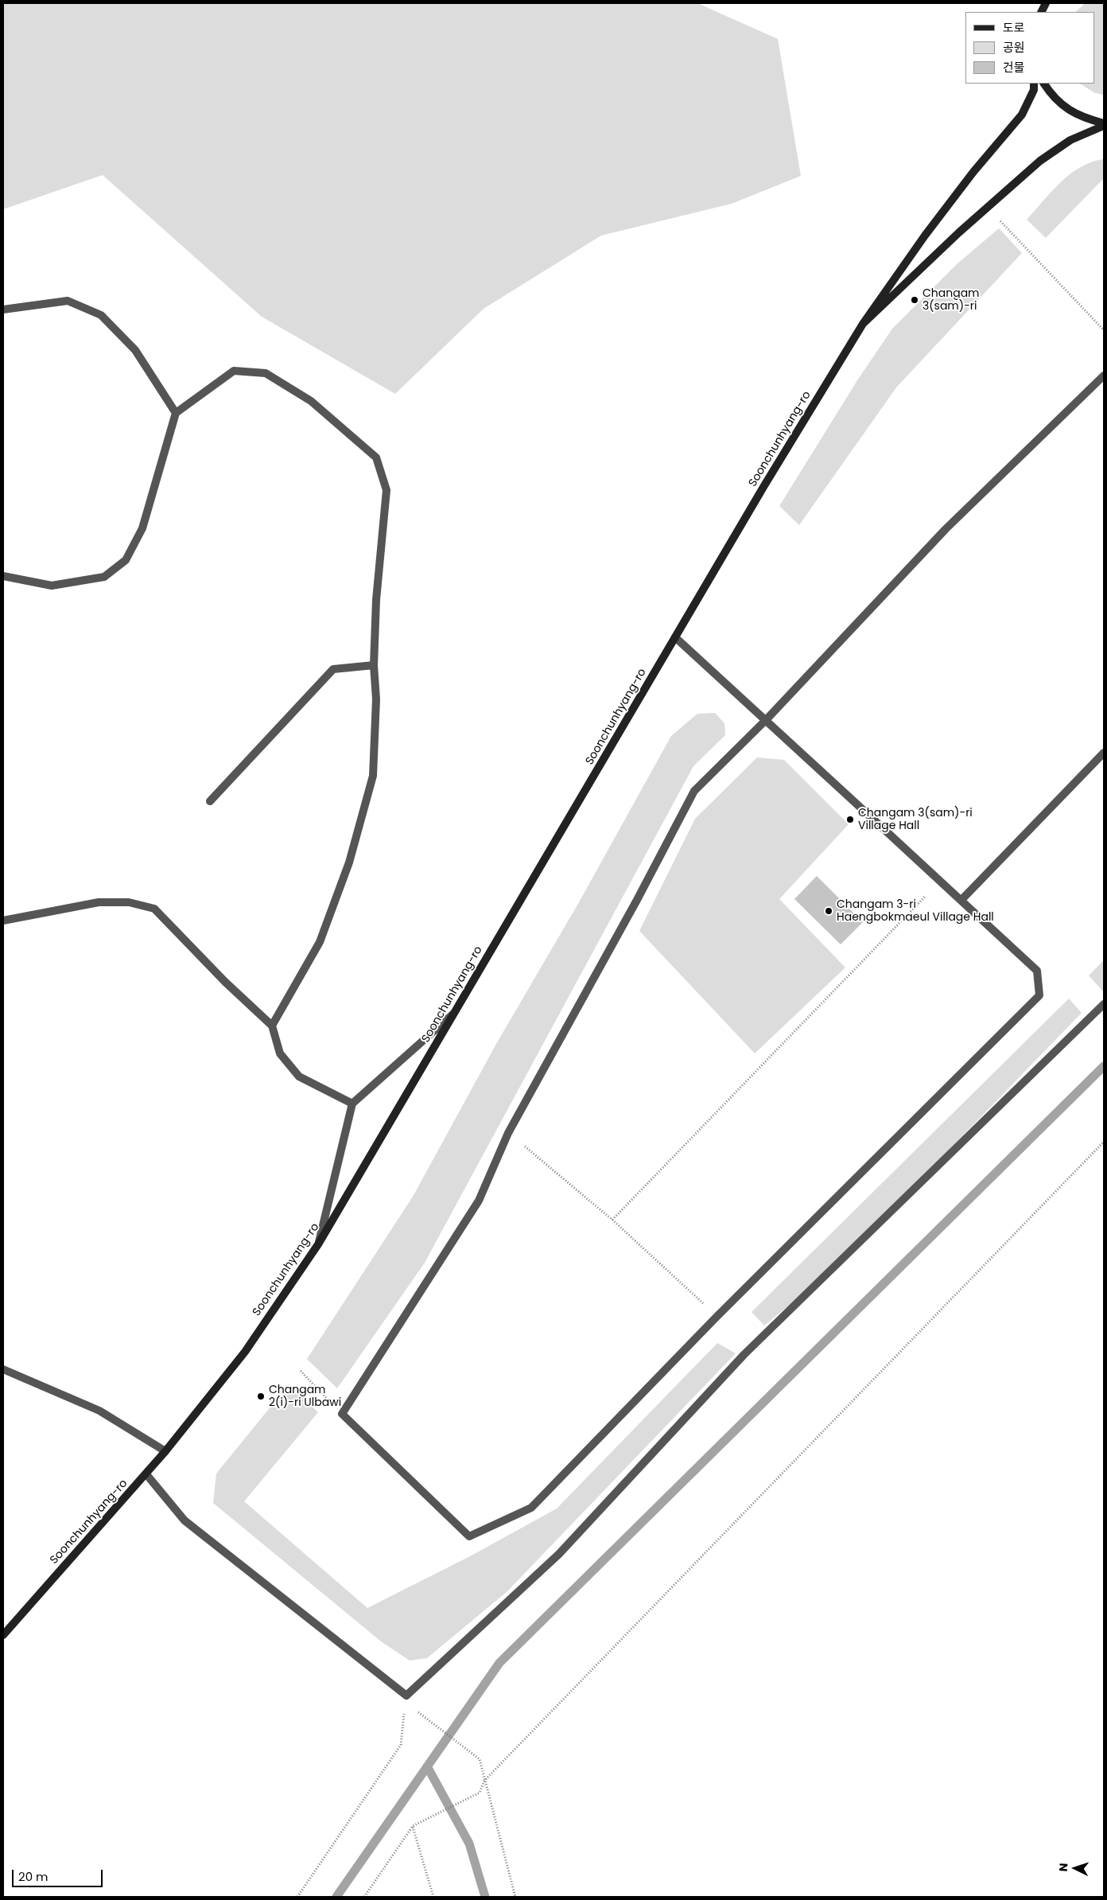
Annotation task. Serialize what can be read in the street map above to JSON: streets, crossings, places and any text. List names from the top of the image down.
{
  "streets": {
    "main road": ["Soonchunhyang-ro"]
  },
  "places": [
    "Changam 3(sam)-ri",
    "Changam 3(sam)-ri Village Hall",
    "Changam 3-ri Haengbokmaeul Village Hall",
    "Changam 2(i)-ri Ulbawi"
  ],
  "legend": ["도로", "공원", "건물"],
  "scale_bar": "20 m",
  "north": "left"
}
